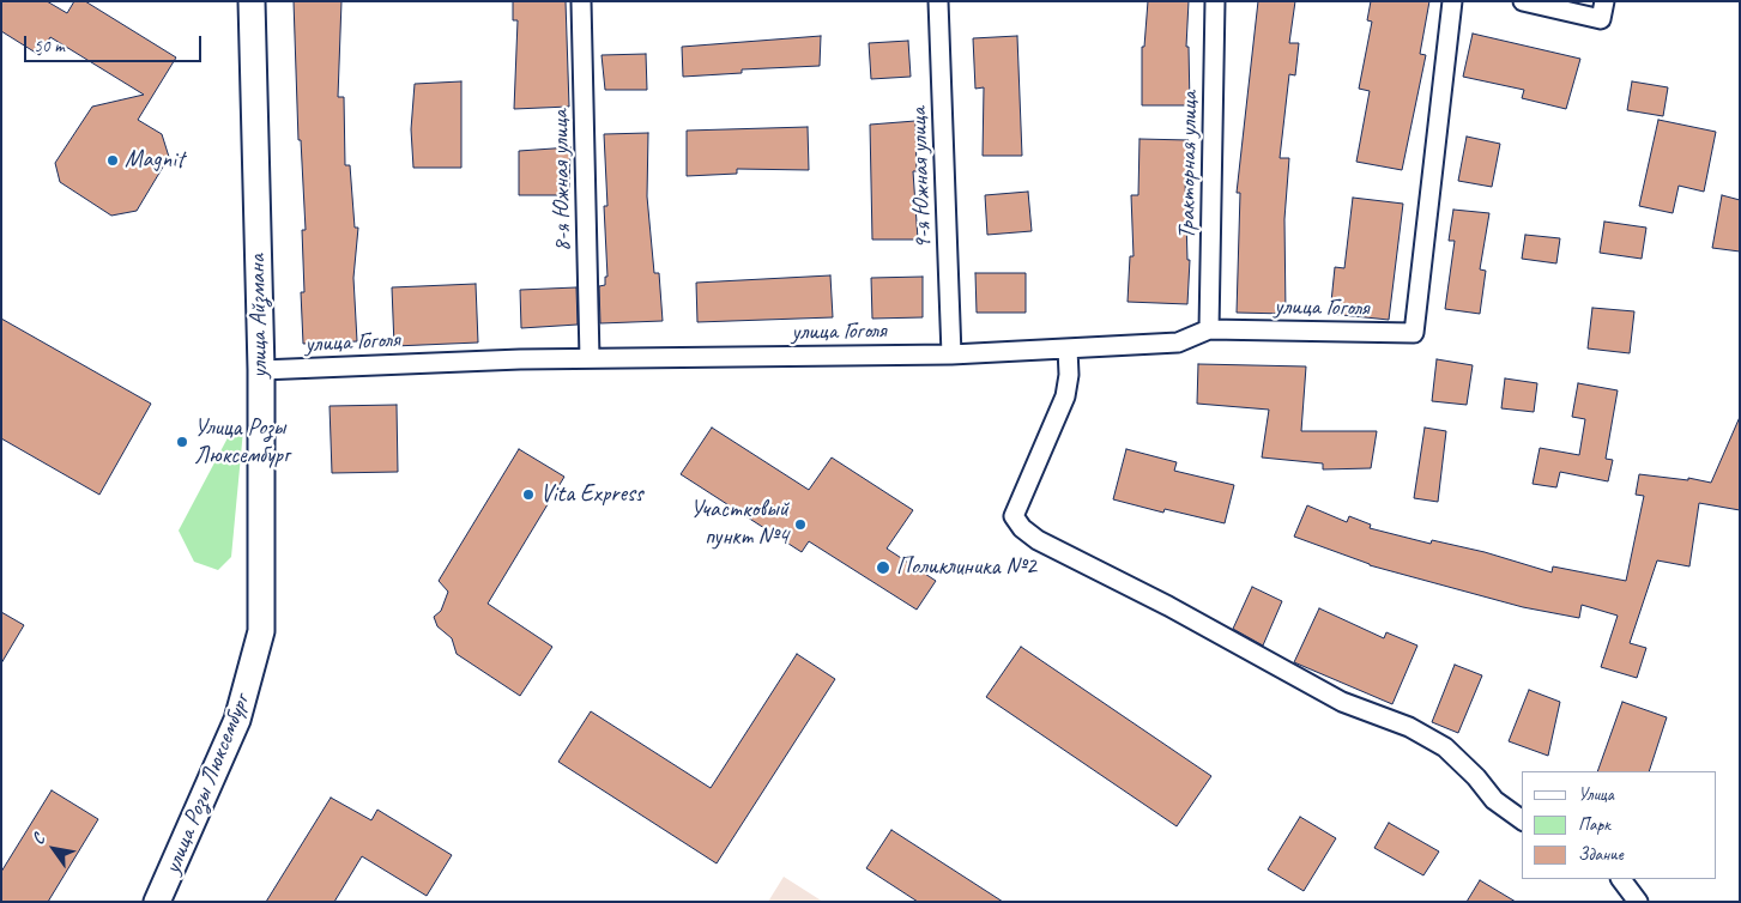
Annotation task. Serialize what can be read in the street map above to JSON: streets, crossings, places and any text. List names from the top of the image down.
{
  "streets": {
    "street": [
      "Тракторная улица",
      "9-я Южная улица",
      "8-я Южная улица",
      "улица Гоголя",
      "улица Айзмана",
      "улица Розы Люксембург"
    ]
  },
  "crossings": [
    ["Тракторная улица", "улица Гоголя"],
    ["9-я Южная улица", "улица Гоголя"],
    ["8-я Южная улица", "улица Гоголя"],
    ["улица Гоголя", "улица Айзмана"],
    ["улица Айзмана", "улица Розы Люксембург"]
  ],
  "places": [
    "Magnit",
    "Улица Розы Люксембург",
    "Vita Express",
    "Участковый пункт №4",
    "Поликлиника №2"
  ],
  "legend": ["Улица", "Парк", "Здание"],
  "scale_bar": "50 m",
  "north": "top left"
}
